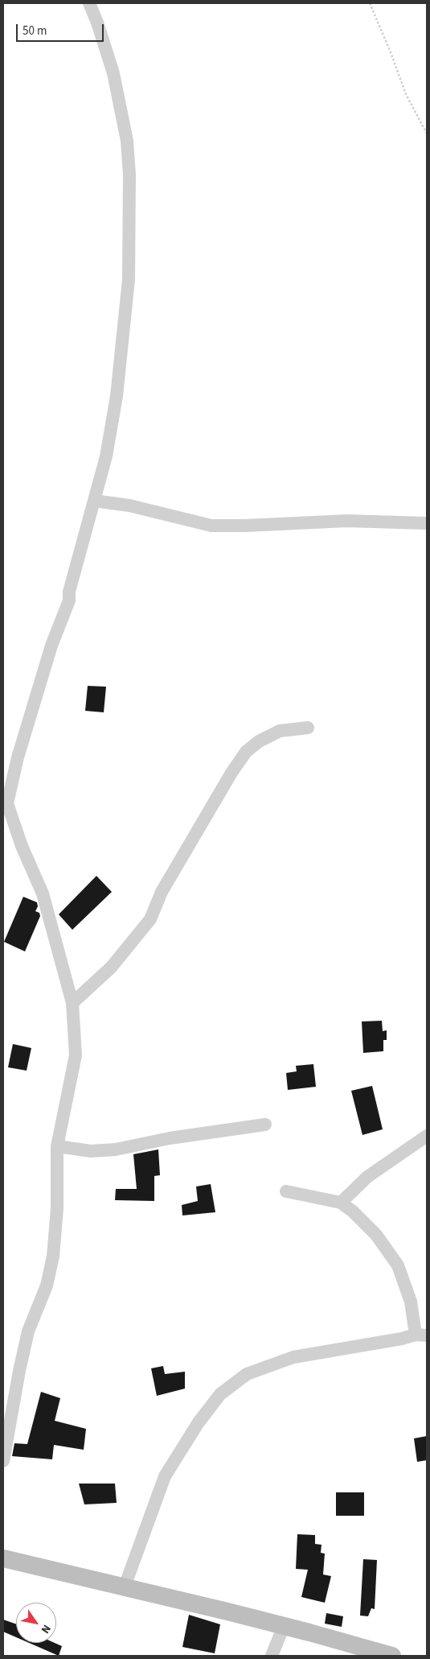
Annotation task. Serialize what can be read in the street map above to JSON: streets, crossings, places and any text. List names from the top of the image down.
{
  "scale_bar": "50 m",
  "north": "bottom right"
}
